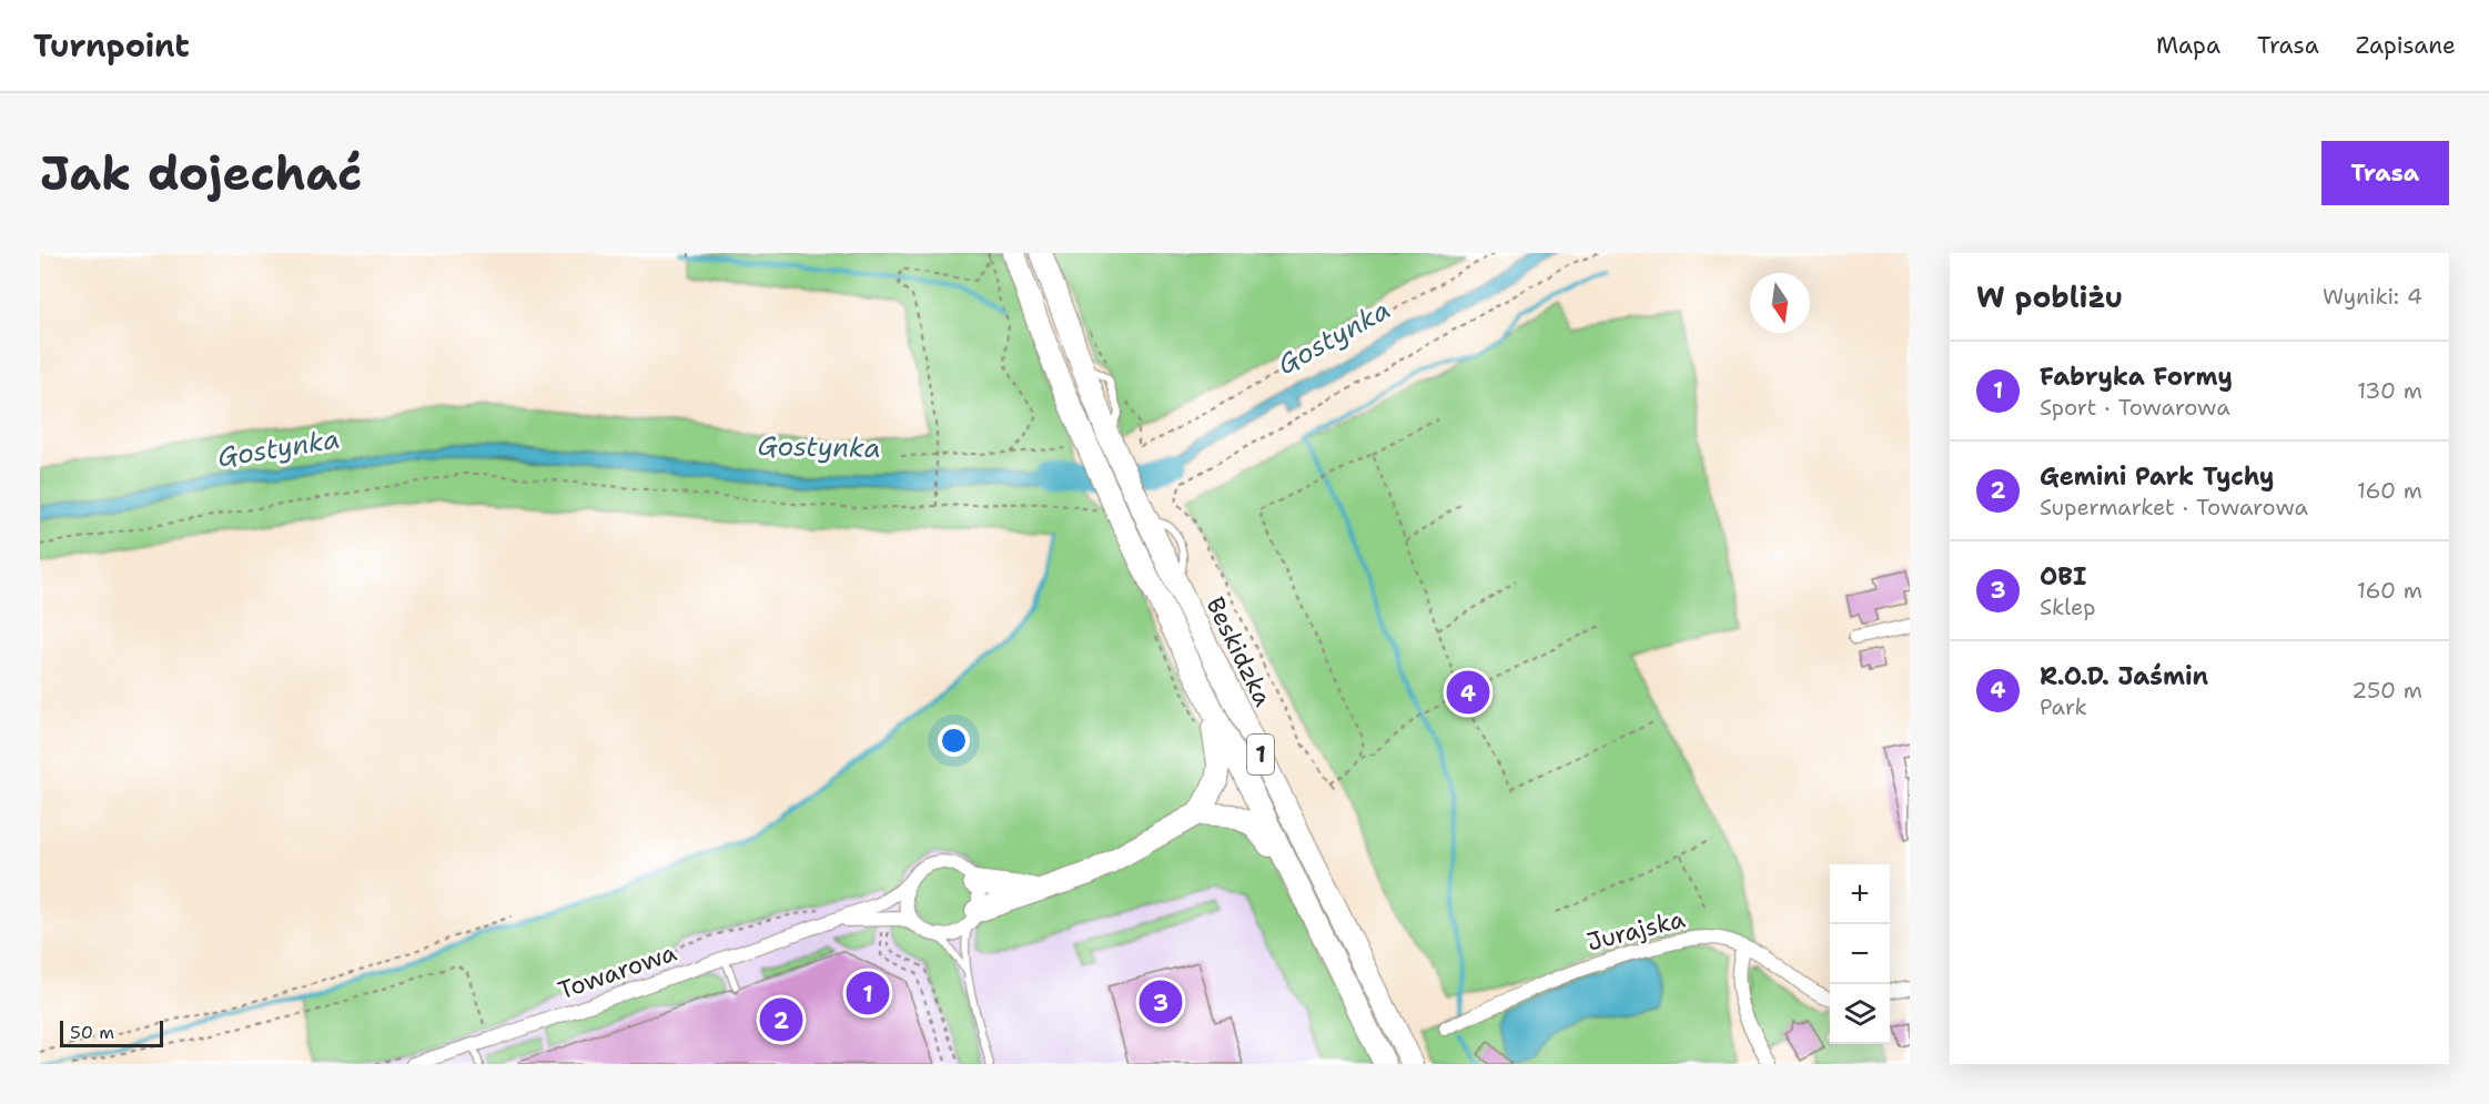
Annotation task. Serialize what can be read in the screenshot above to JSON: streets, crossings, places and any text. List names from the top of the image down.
{
  "streets": {
    "main road": ["Beskidzka", "1"],
    "street": ["Jurajska", "Towarowa"]
  },
  "water": ["Gostynka"],
  "scale_bar": "50 m",
  "north": "bottom",
  "page": {
    "header": "Turnpoint",
    "nav": ["Mapa", "Trasa", "Zapisane"],
    "buttons": "Trasa",
    "title": "Jak dojechać",
    "heading": ["W pobliżu", "Wyniki: 4"],
    "list": [
      {
        "mark": "1",
        "name": "Fabryka Formy",
        "note": "Sport · Towarowa",
        "value": "130 m"
      },
      {
        "mark": "2",
        "name": "Gemini Park Tychy",
        "note": "Supermarket · Towarowa",
        "value": "160 m"
      },
      {
        "mark": "3",
        "name": "OBI",
        "note": "Sklep",
        "value": "160 m"
      },
      {
        "mark": "4",
        "name": "R.O.D. Jaśmin",
        "note": "Park",
        "value": "250 m"
      }
    ],
    "pins": [
      "4",
      "1",
      "3",
      "2"
    ],
    "map_buttons": ["+", "−"],
    "scale": "50 m"
  }
}
